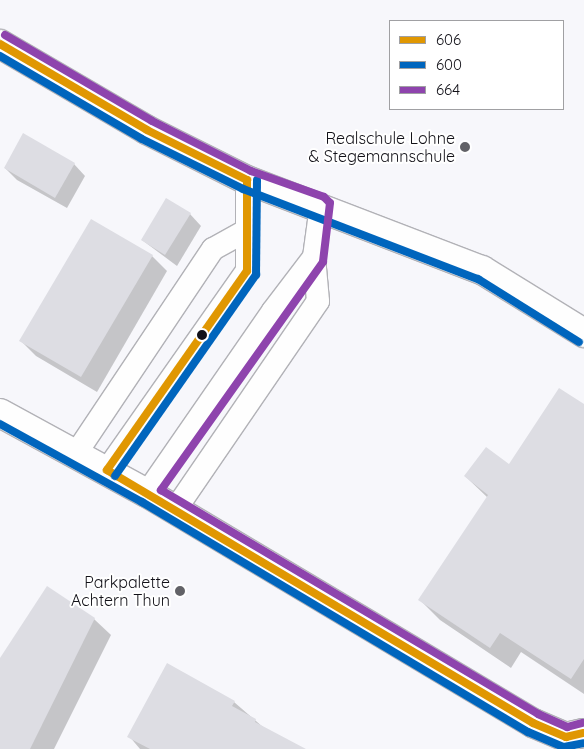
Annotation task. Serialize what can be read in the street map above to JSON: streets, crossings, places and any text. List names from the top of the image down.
{
  "places": ["Realschule Lohne & Stegemannschule", "Parkpalette Achtern Thun"],
  "lines": ["transit line 664", "transit line 606", "transit line 600"],
  "legend": ["606", "600", "664"]
}
